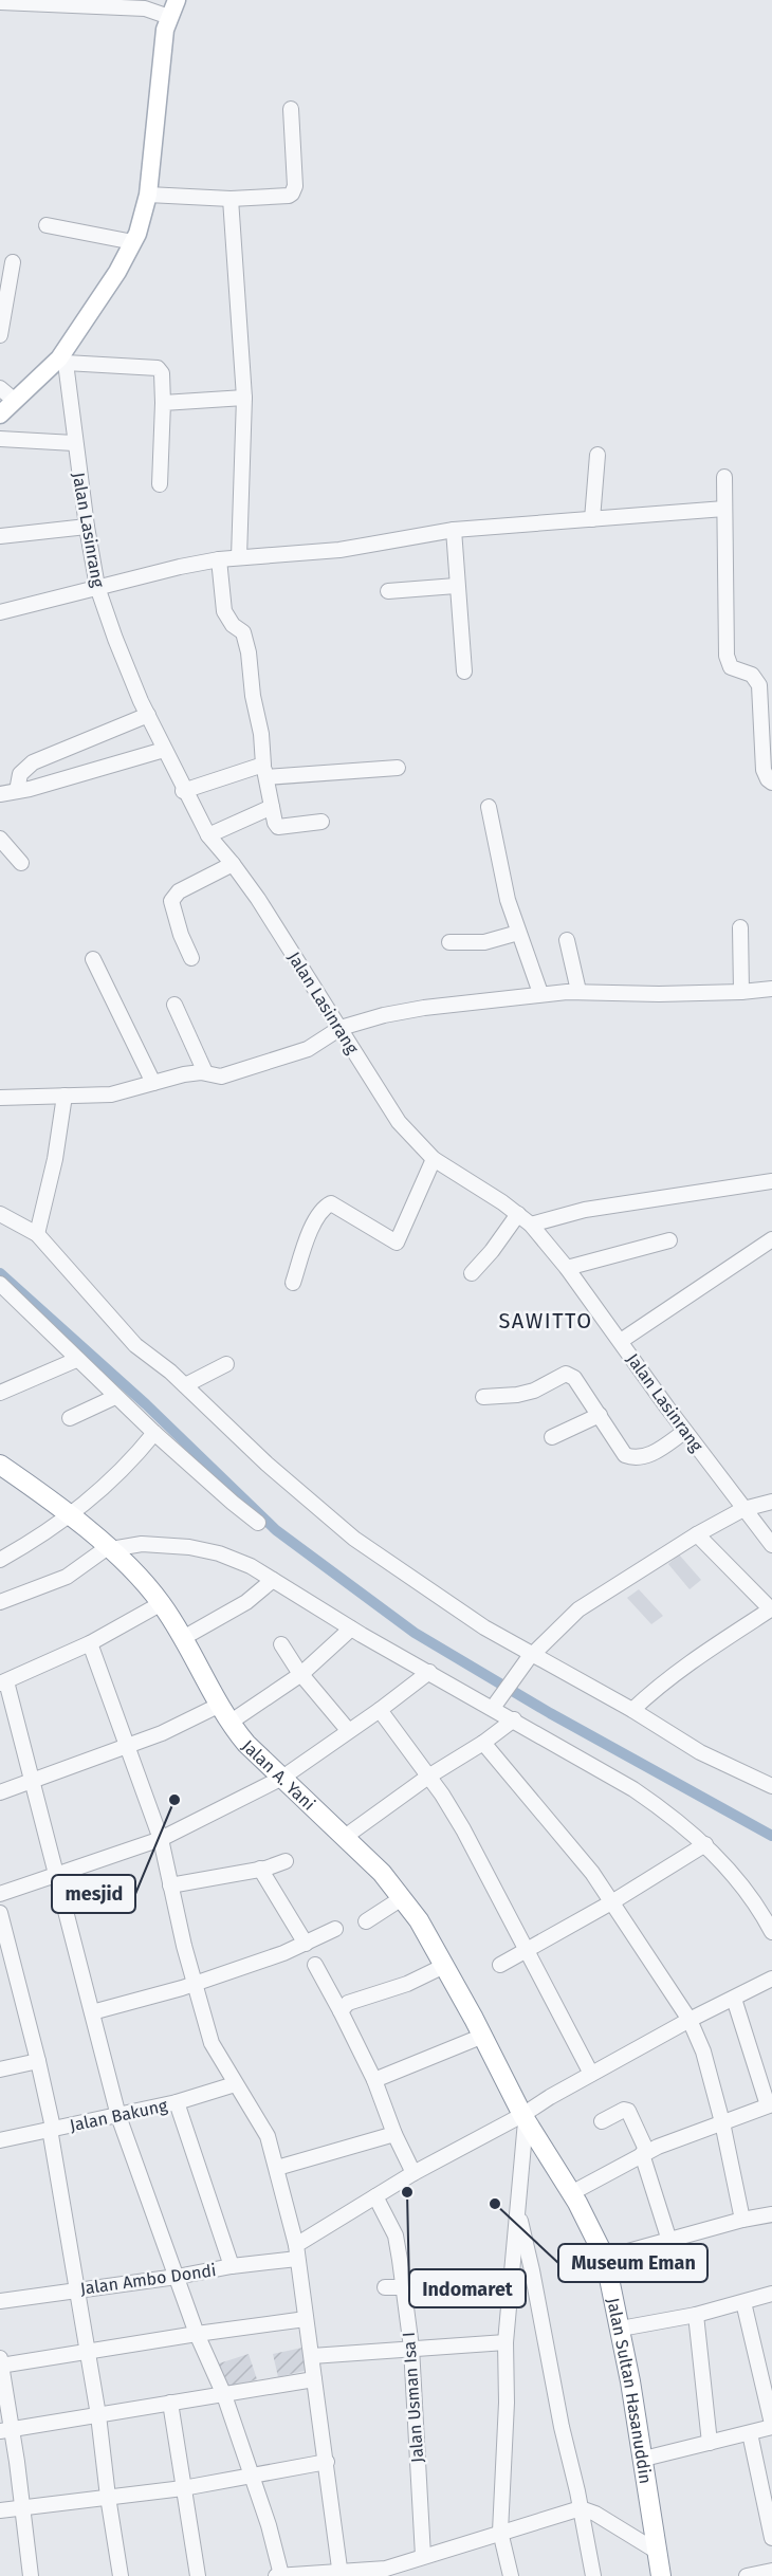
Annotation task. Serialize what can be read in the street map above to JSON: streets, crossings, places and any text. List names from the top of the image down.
{
  "streets": {
    "highway": ["Jalan A. Yani", "Jalan Sultan Hasanuddin"],
    "street": [
      "Jalan Lasinrang",
      "Jalan Bakung",
      "Jalan Ambo Dondi",
      "Jalan Usman Isa I"
    ]
  },
  "crossings": [
    ["Jalan A. Yani", "Jalan Sultan Hasanuddin"]
  ],
  "districts": ["SAWITTO"],
  "places": ["mesjid", "Indomaret", "Museum Eman"]
}
